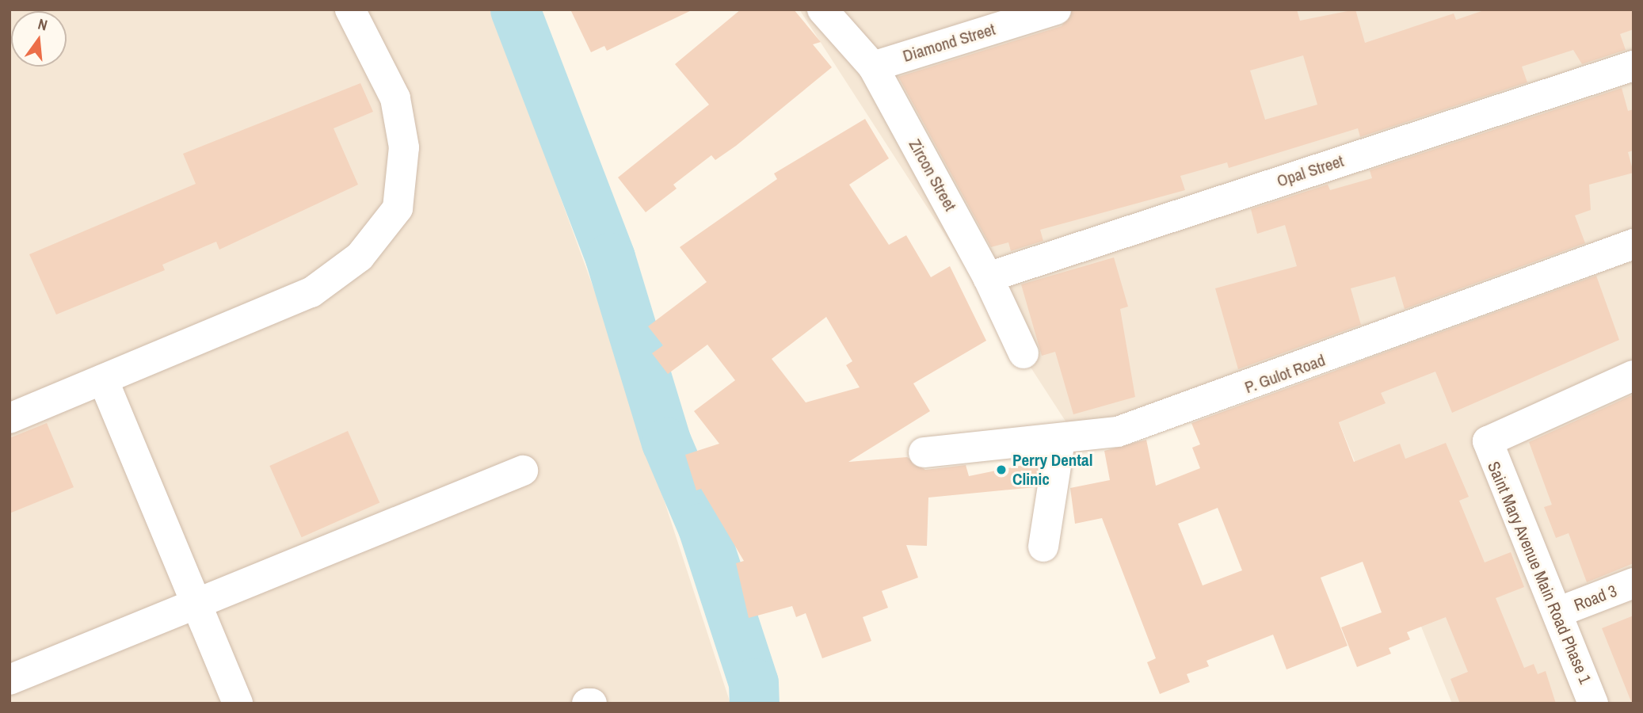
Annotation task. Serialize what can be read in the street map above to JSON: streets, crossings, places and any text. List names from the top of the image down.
{
  "streets": {
    "street": [
      "Diamond Street",
      "Opal Street",
      "Zircon Street",
      "P. Gulot Road",
      "Saint Mary Avenue Main Road Phase 1",
      "Road 3"
    ]
  },
  "crossings": [
    ["Diamond Street", "Zircon Street"],
    ["Opal Street", "Zircon Street"],
    ["Saint Mary Avenue Main Road Phase 1", "Road 3"]
  ],
  "places": ["Perry Dental Clinic"],
  "north": "top"
}
